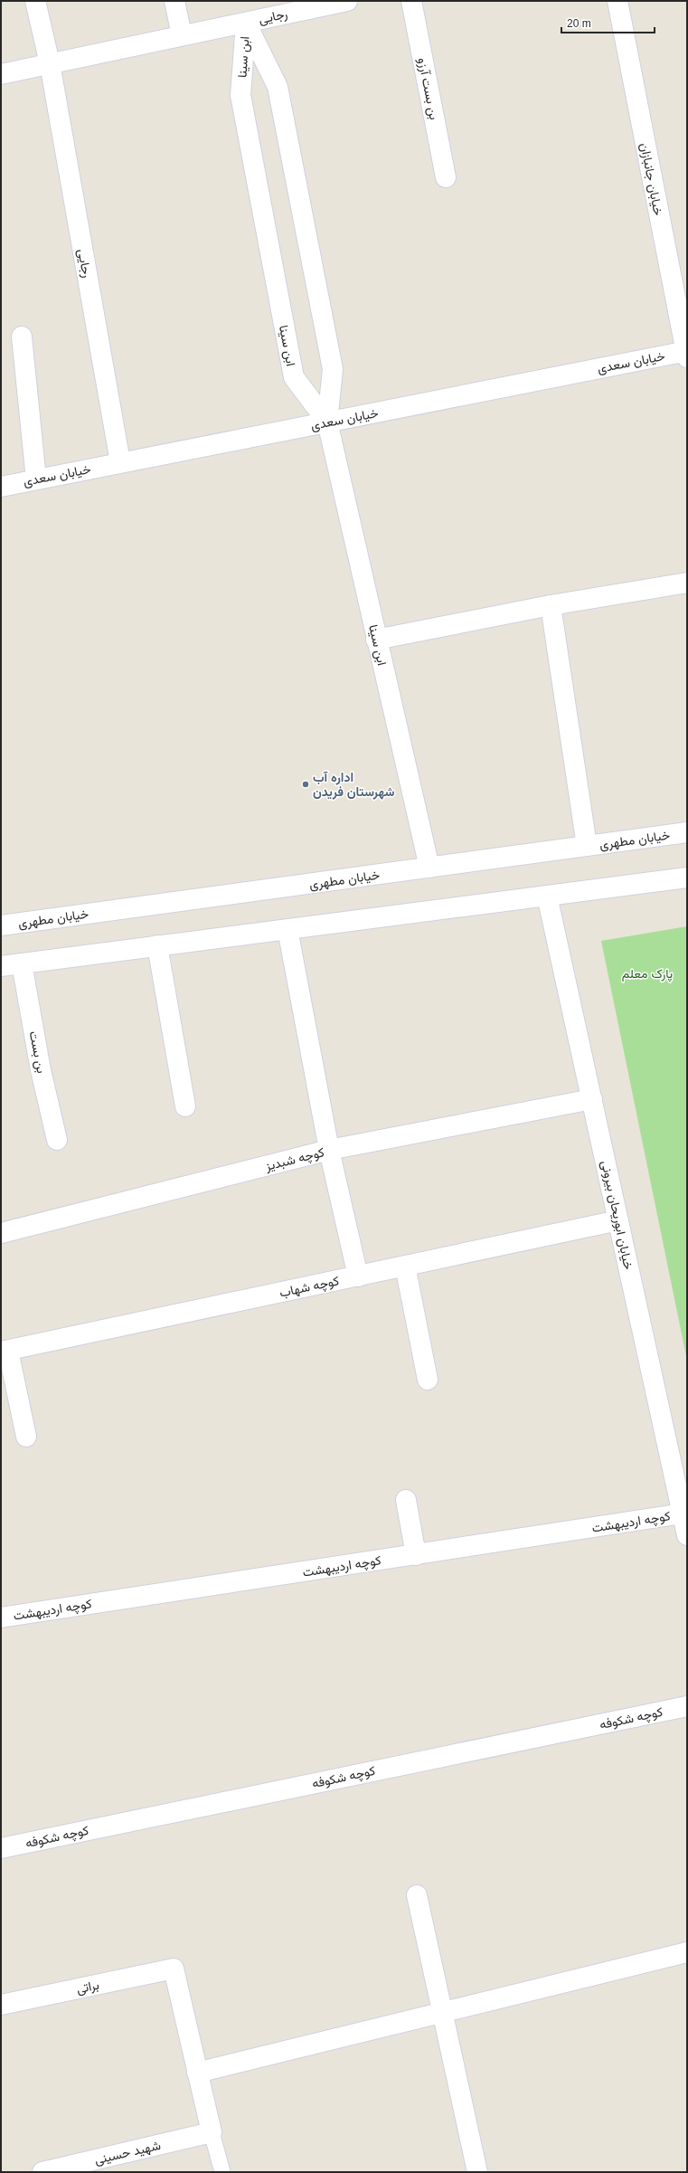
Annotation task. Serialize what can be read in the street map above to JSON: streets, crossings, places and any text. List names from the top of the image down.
{
  "streets": {
    "street": [
      "رجایی",
      "ابن سینا",
      "بن بست آرزو",
      "خیابان جانبازان",
      "خیابان سعدی",
      "خیابان مطهری",
      "بن بست",
      "کوچه شبدیز",
      "خیابان ابوریحان بیرونی",
      "کوچه شهاب",
      "کوچه اردیبهشت",
      "کوچه شکوفه",
      "براتی",
      "شهید حسینی"
    ]
  },
  "crossings": [
    ["رجایی", "ابن سینا"],
    ["رجایی", "خیابان سعدی"],
    ["ابن سینا", "خیابان سعدی"],
    ["ابن سینا", "خیابان مطهری"],
    ["خیابان جانبازان", "خیابان سعدی"],
    ["کوچه شبدیز", "خیابان ابوریحان بیرونی"],
    ["خیابان ابوریحان بیرونی", "کوچه شهاب"],
    ["خیابان ابوریحان بیرونی", "کوچه اردیبهشت"]
  ],
  "parks": ["پارک معلم"],
  "places": ["اداره آب شهرستان فریدن"],
  "scale_bar": "20 m"
}
